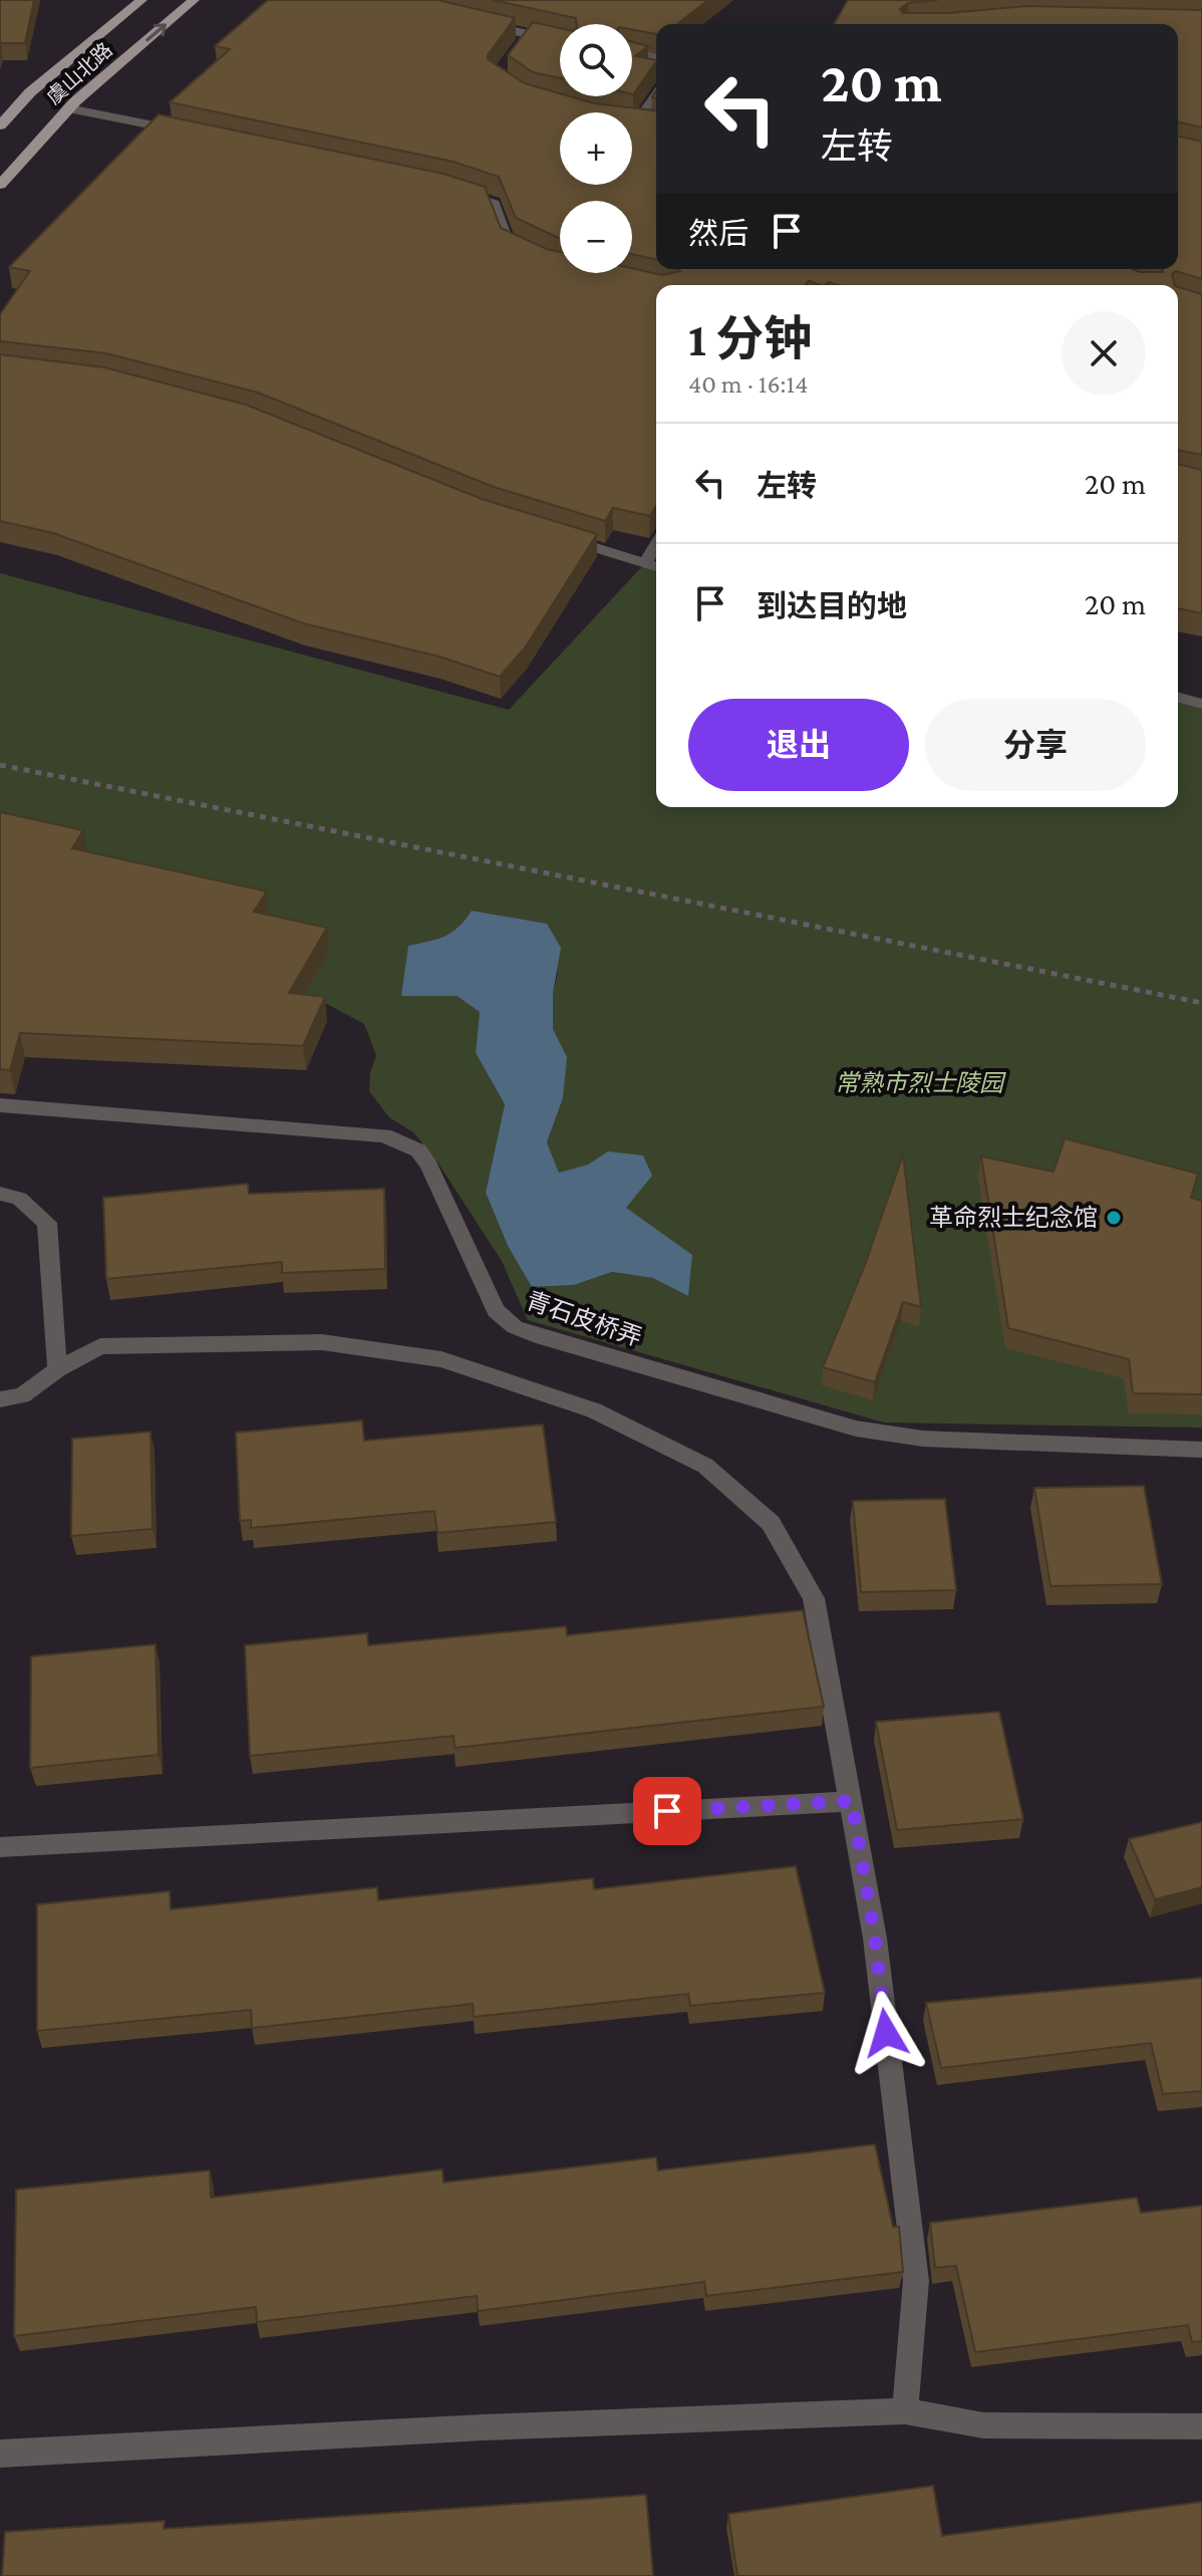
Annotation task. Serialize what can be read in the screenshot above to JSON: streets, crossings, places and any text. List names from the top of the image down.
{
  "streets": {
    "main road": ["虞山北路"],
    "lane": ["青石皮桥弄"]
  },
  "parks": ["常熟市烈士陵园"],
  "places": ["革命烈士纪念馆"],
  "page": {
    "map_buttons": ["+", "−"],
    "turn": ["20 m", "左转"],
    "then": "然后",
    "heading": ["1 分钟", "40 m · 16:14"],
    "list": [
      {
        "name": "左转",
        "value": "20 m"
      },
      {
        "name": "到达目的地",
        "value": "20 m"
      }
    ],
    "buttons": ["退出", "分享"]
  }
}
